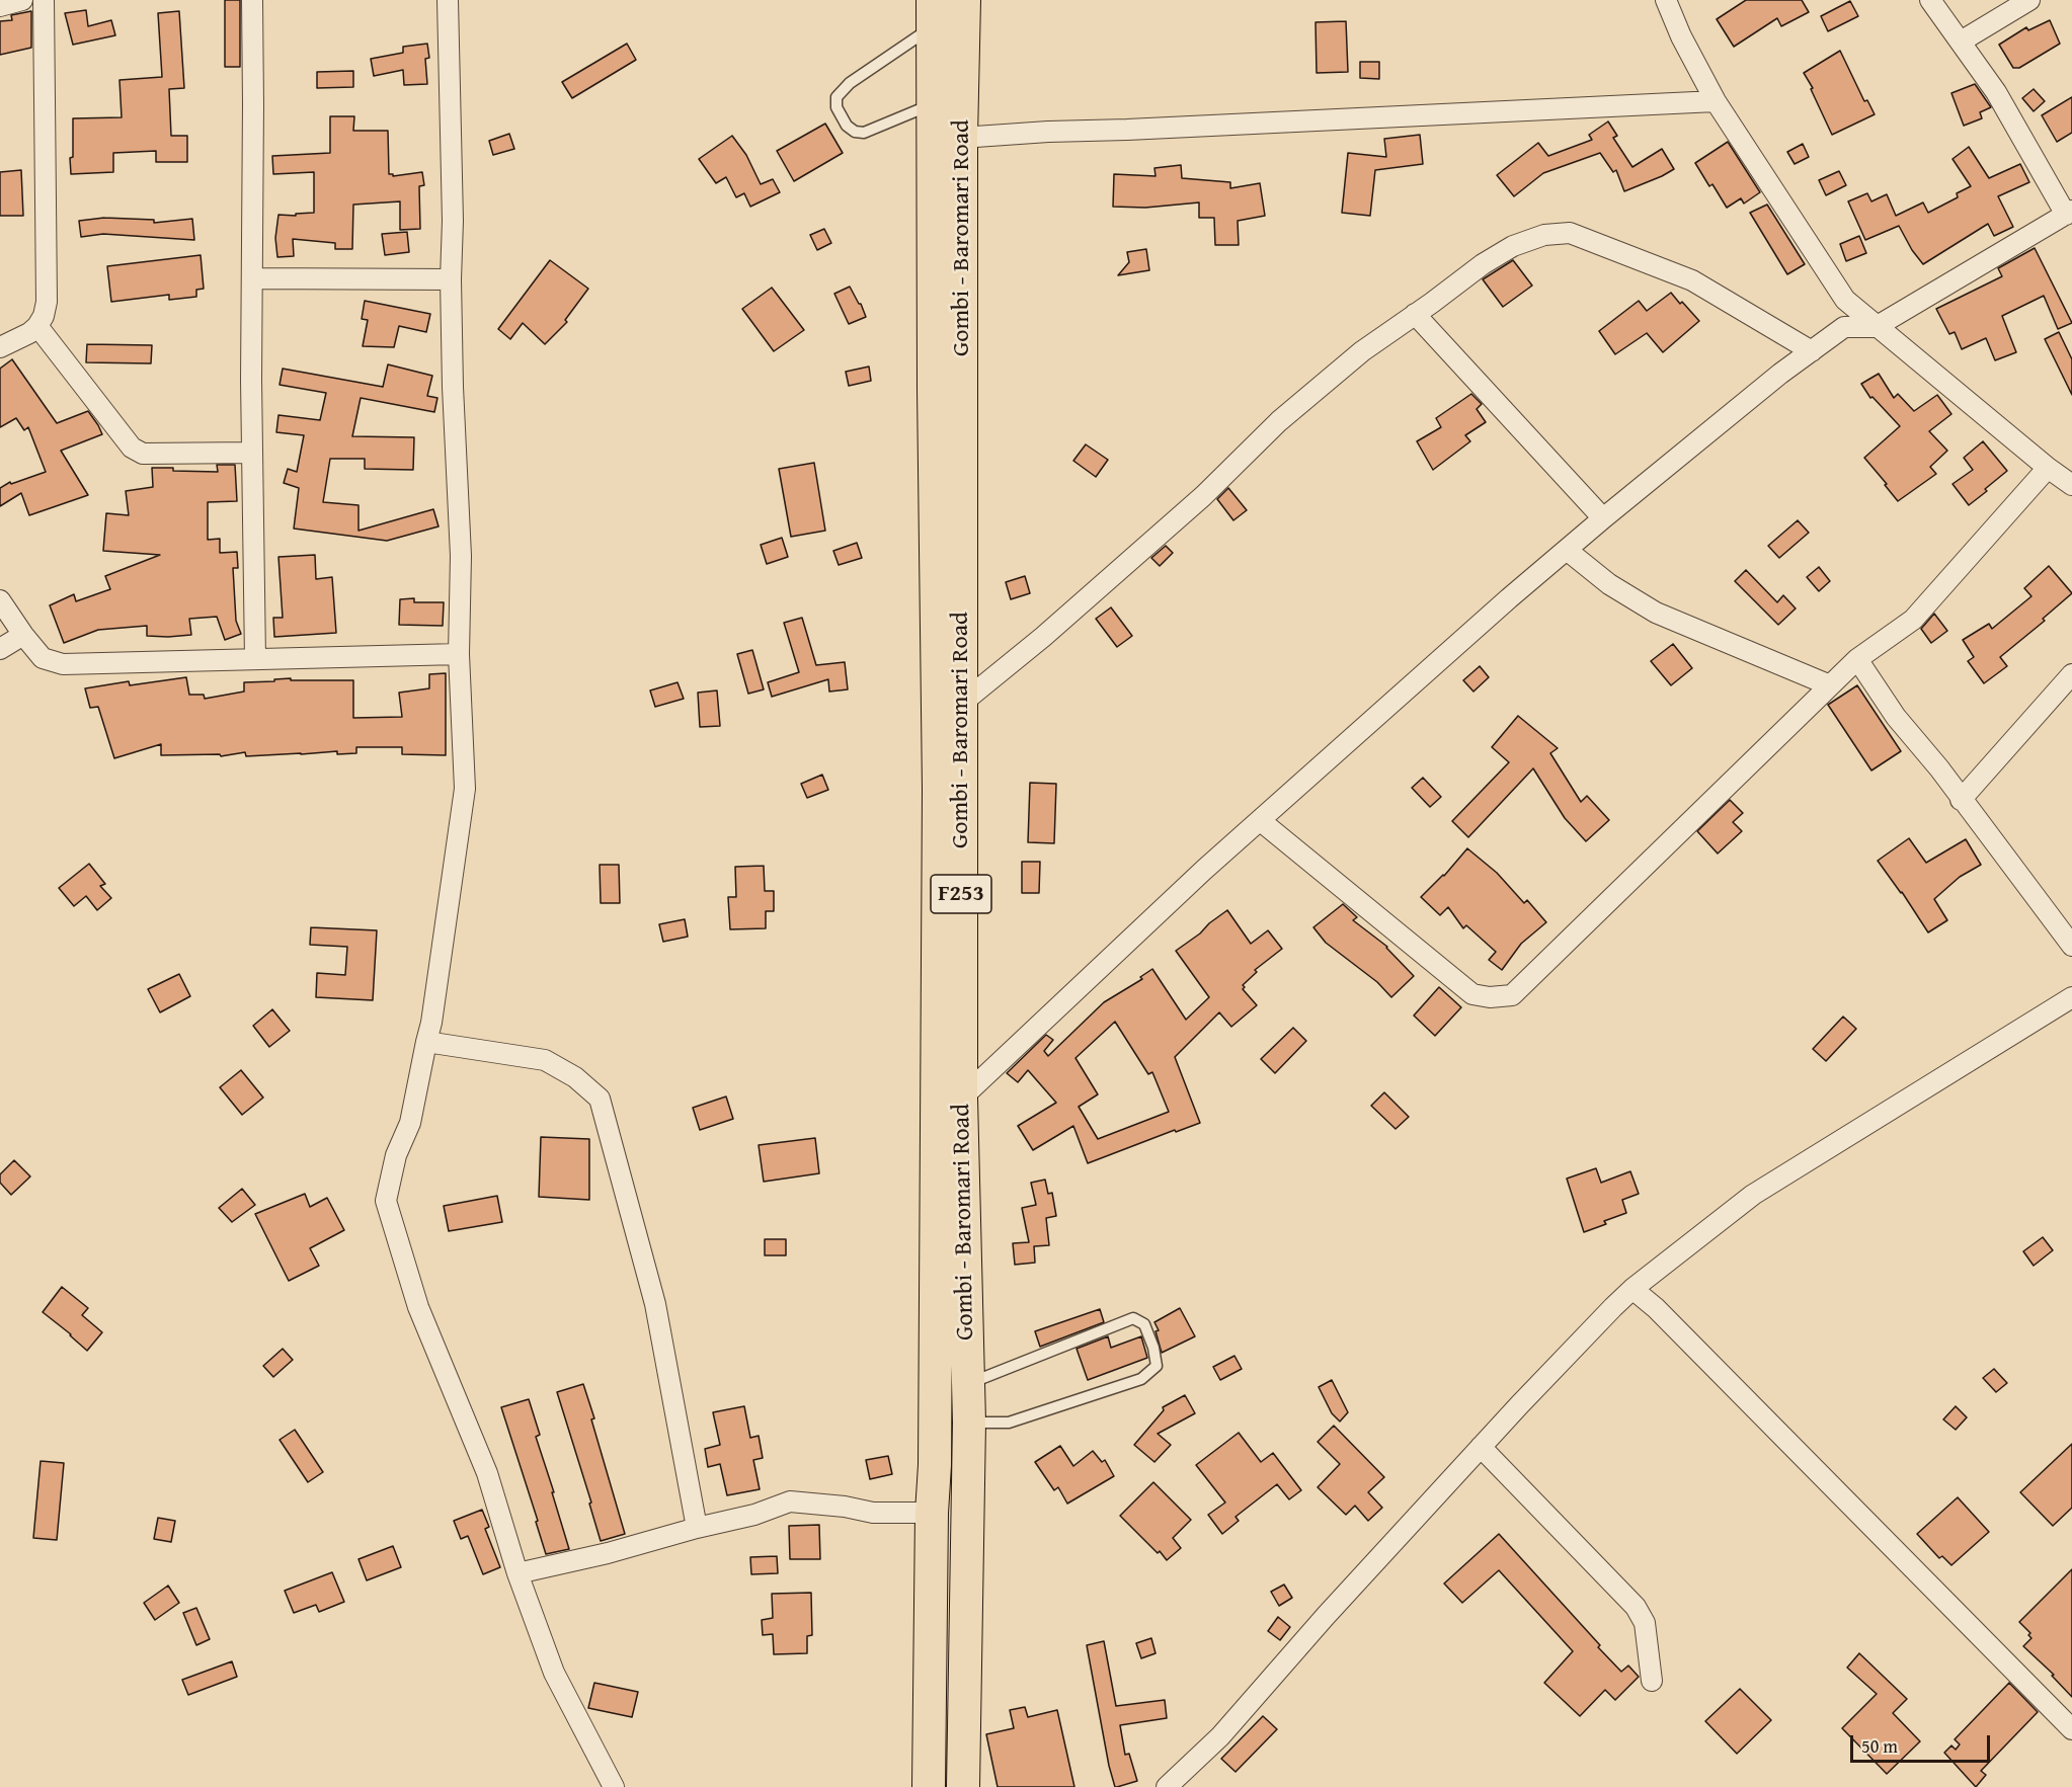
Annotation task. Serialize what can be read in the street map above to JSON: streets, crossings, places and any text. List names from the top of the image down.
{
  "streets": {
    "main road": ["Gombi - Baromari Road", "F253"]
  },
  "scale_bar": "50 m"
}
